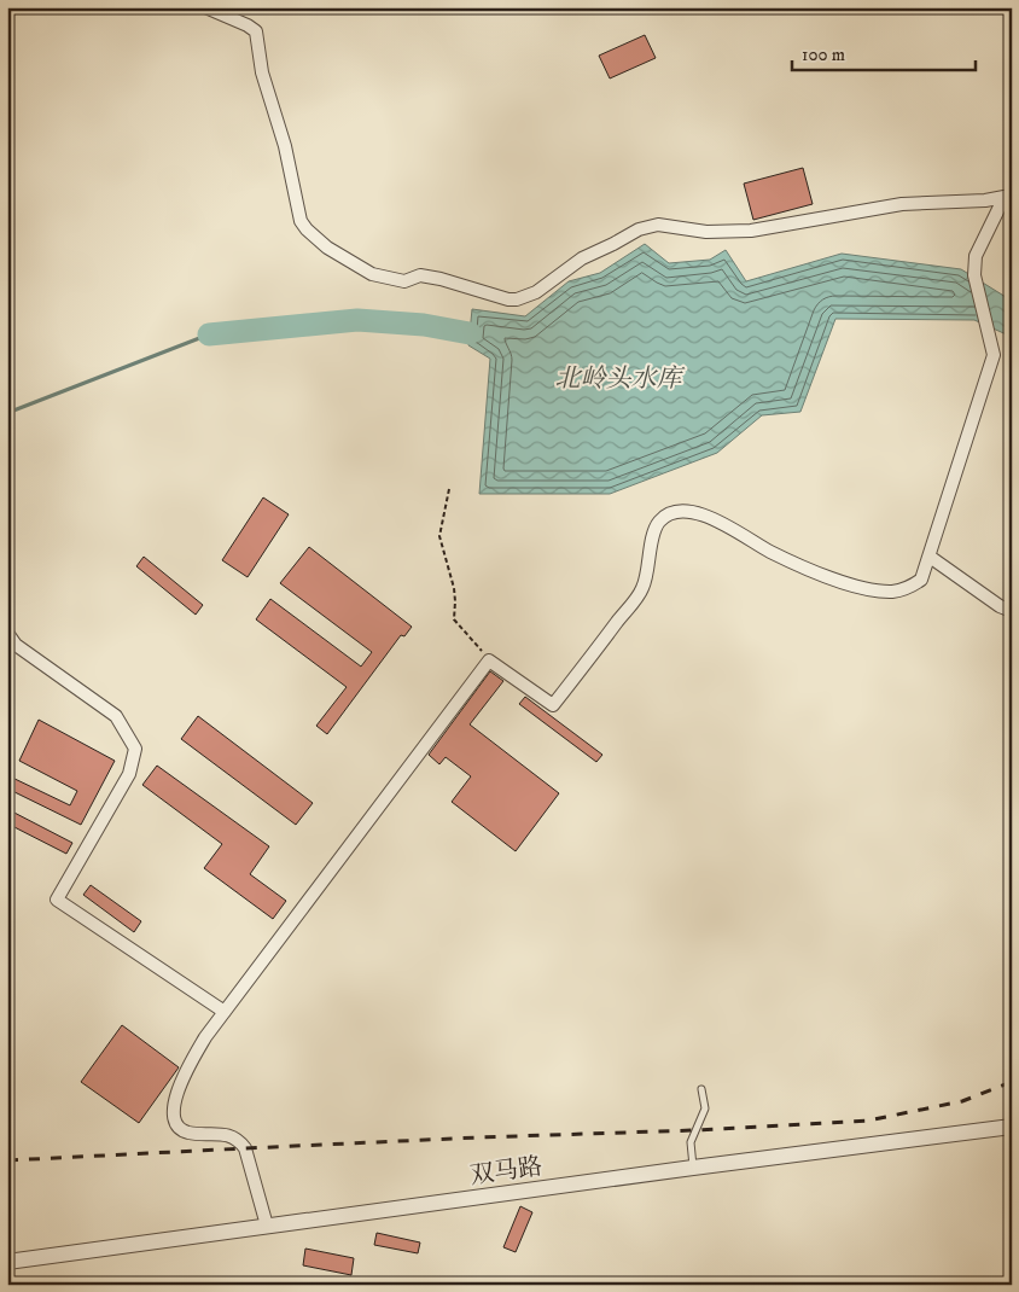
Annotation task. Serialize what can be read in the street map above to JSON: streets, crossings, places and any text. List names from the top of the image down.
{
  "streets": {
    "street": ["双马路"]
  },
  "water": ["北岭头水库"],
  "scale_bar": "100 m"
}
